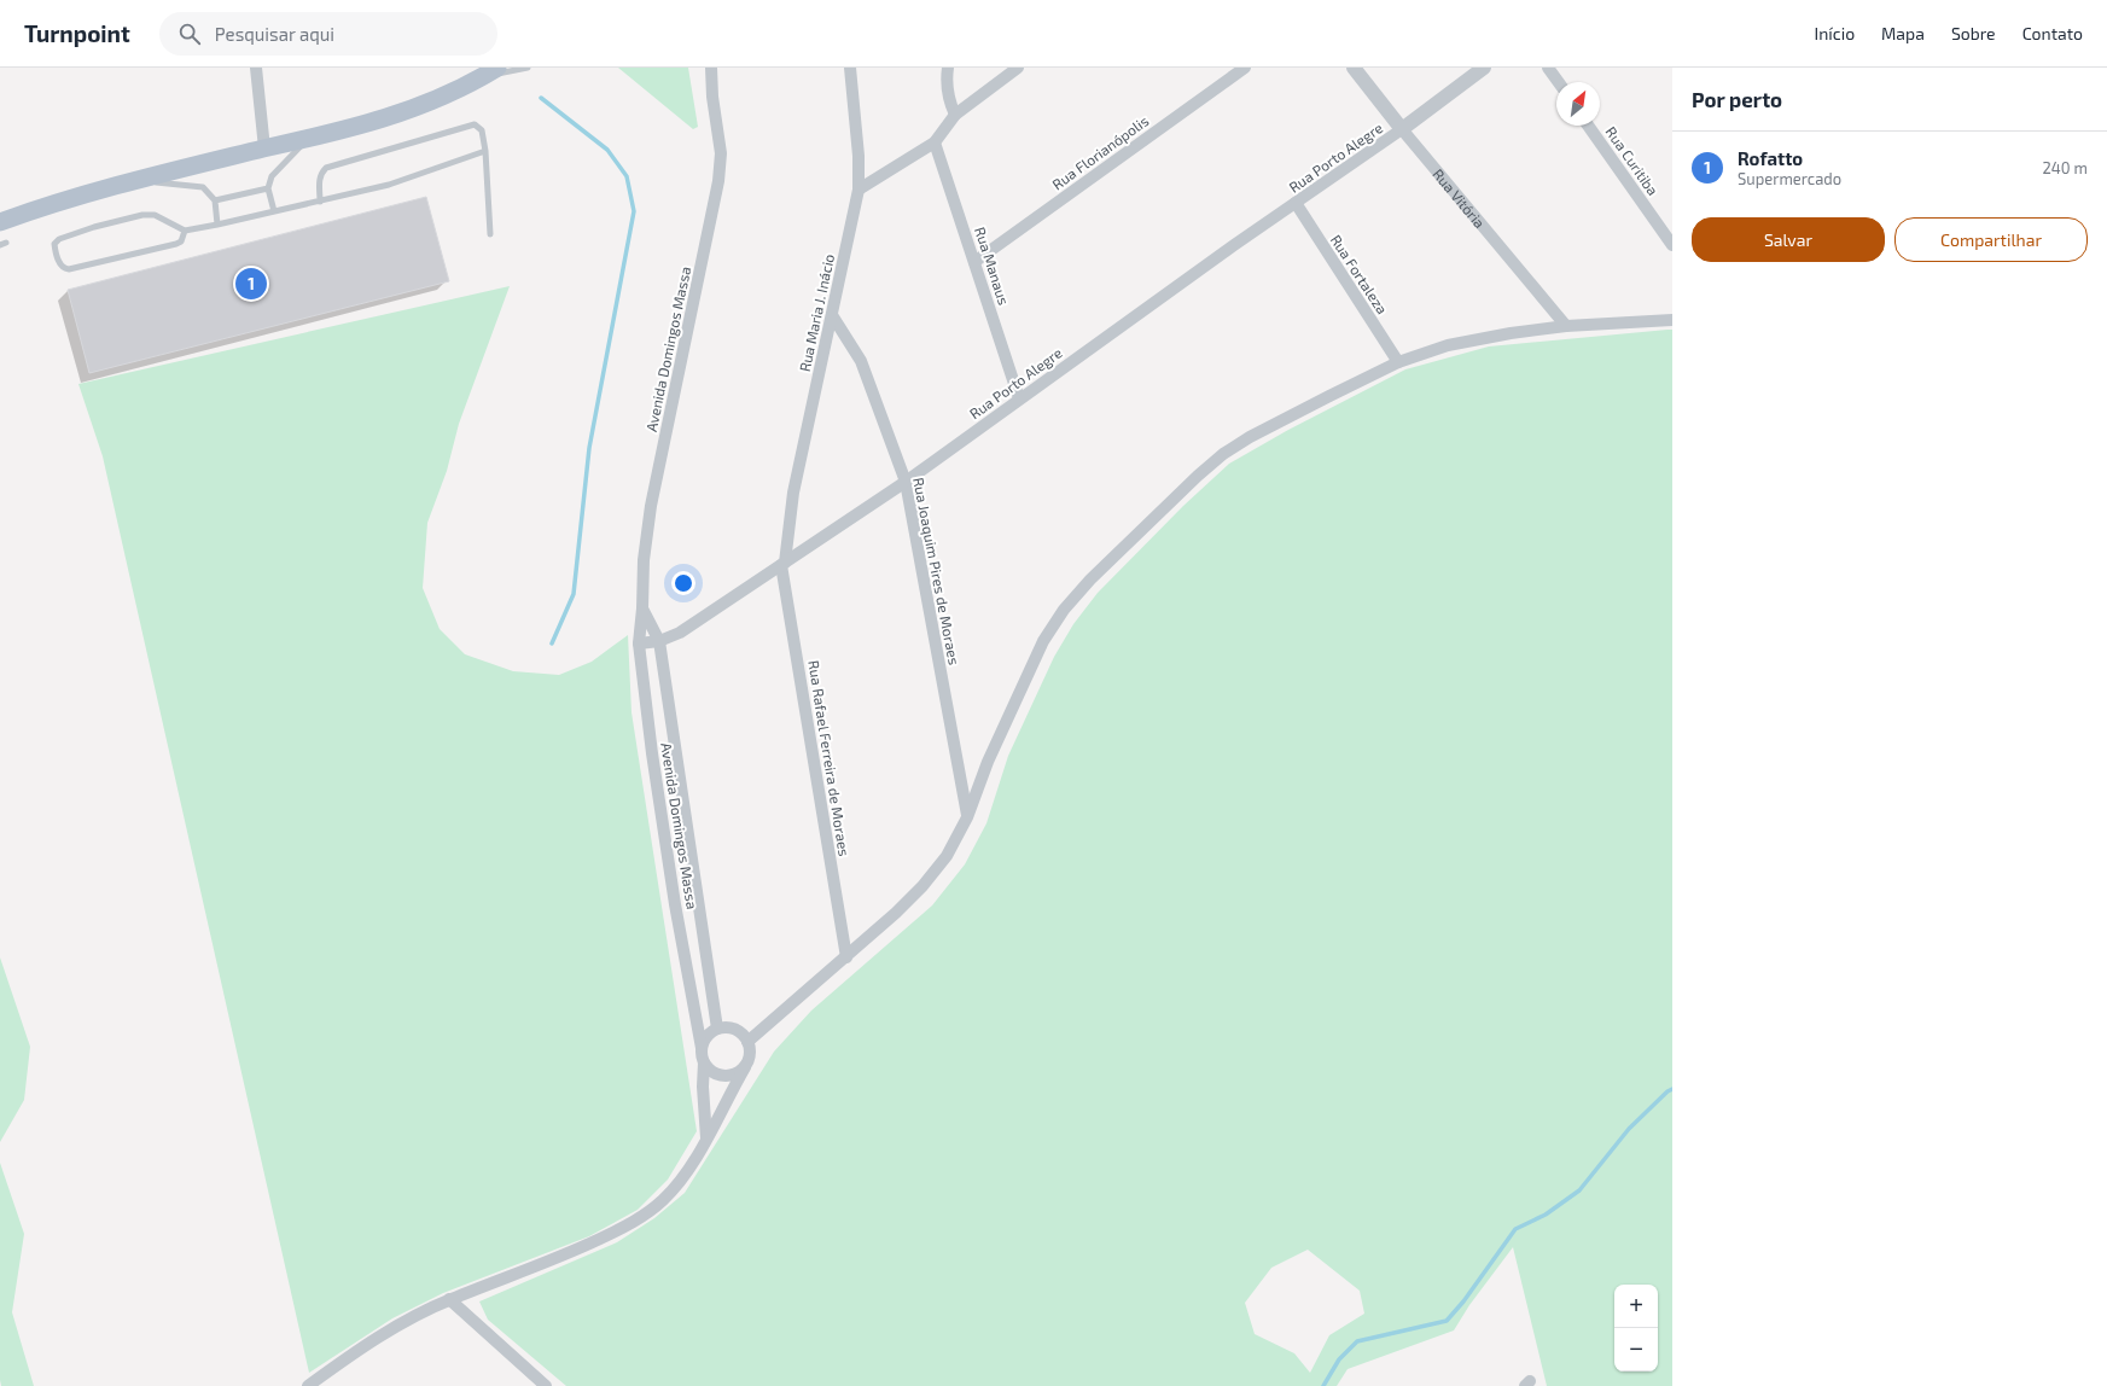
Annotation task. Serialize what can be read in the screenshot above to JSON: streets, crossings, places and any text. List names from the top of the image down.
{
  "streets": {
    "street": [
      "Rua Florianópolis",
      "Rua Porto Alegre",
      "Rua Curitiba",
      "Rua Vitória",
      "Rua Manaus",
      "Rua Fortaleza",
      "Rua Maria J. Inácio",
      "Avenida Domingos Massa",
      "Rua Joaquim Pires de Moraes",
      "Rua Rafael Ferreira de Moraes"
    ]
  },
  "crossings": [
    ["Rua Florianópolis", "Rua Manaus"],
    ["Rua Porto Alegre", "Rua Vitória"],
    ["Rua Porto Alegre", "Rua Manaus"],
    ["Rua Porto Alegre", "Rua Fortaleza"],
    ["Rua Porto Alegre", "Rua Maria J. Inácio"],
    ["Rua Porto Alegre", "Avenida Domingos Massa"],
    ["Rua Porto Alegre", "Rua Joaquim Pires de Moraes"],
    ["Rua Porto Alegre", "Rua Rafael Ferreira de Moraes"],
    ["Rua Maria J. Inácio", "Rua Joaquim Pires de Moraes"],
    ["Rua Maria J. Inácio", "Rua Rafael Ferreira de Moraes"]
  ],
  "north": "top right",
  "page": {
    "header": "Turnpoint",
    "search": "Pesquisar aqui",
    "nav": [
      "Início",
      "Mapa",
      "Sobre",
      "Contato"
    ],
    "heading": "Por perto",
    "list": [
      {
        "mark": "1",
        "name": "Rofatto",
        "note": "Supermercado",
        "value": "240 m"
      }
    ],
    "buttons": ["Salvar", "Compartilhar"],
    "pins": "1",
    "map_buttons": ["+", "−"]
  }
}
